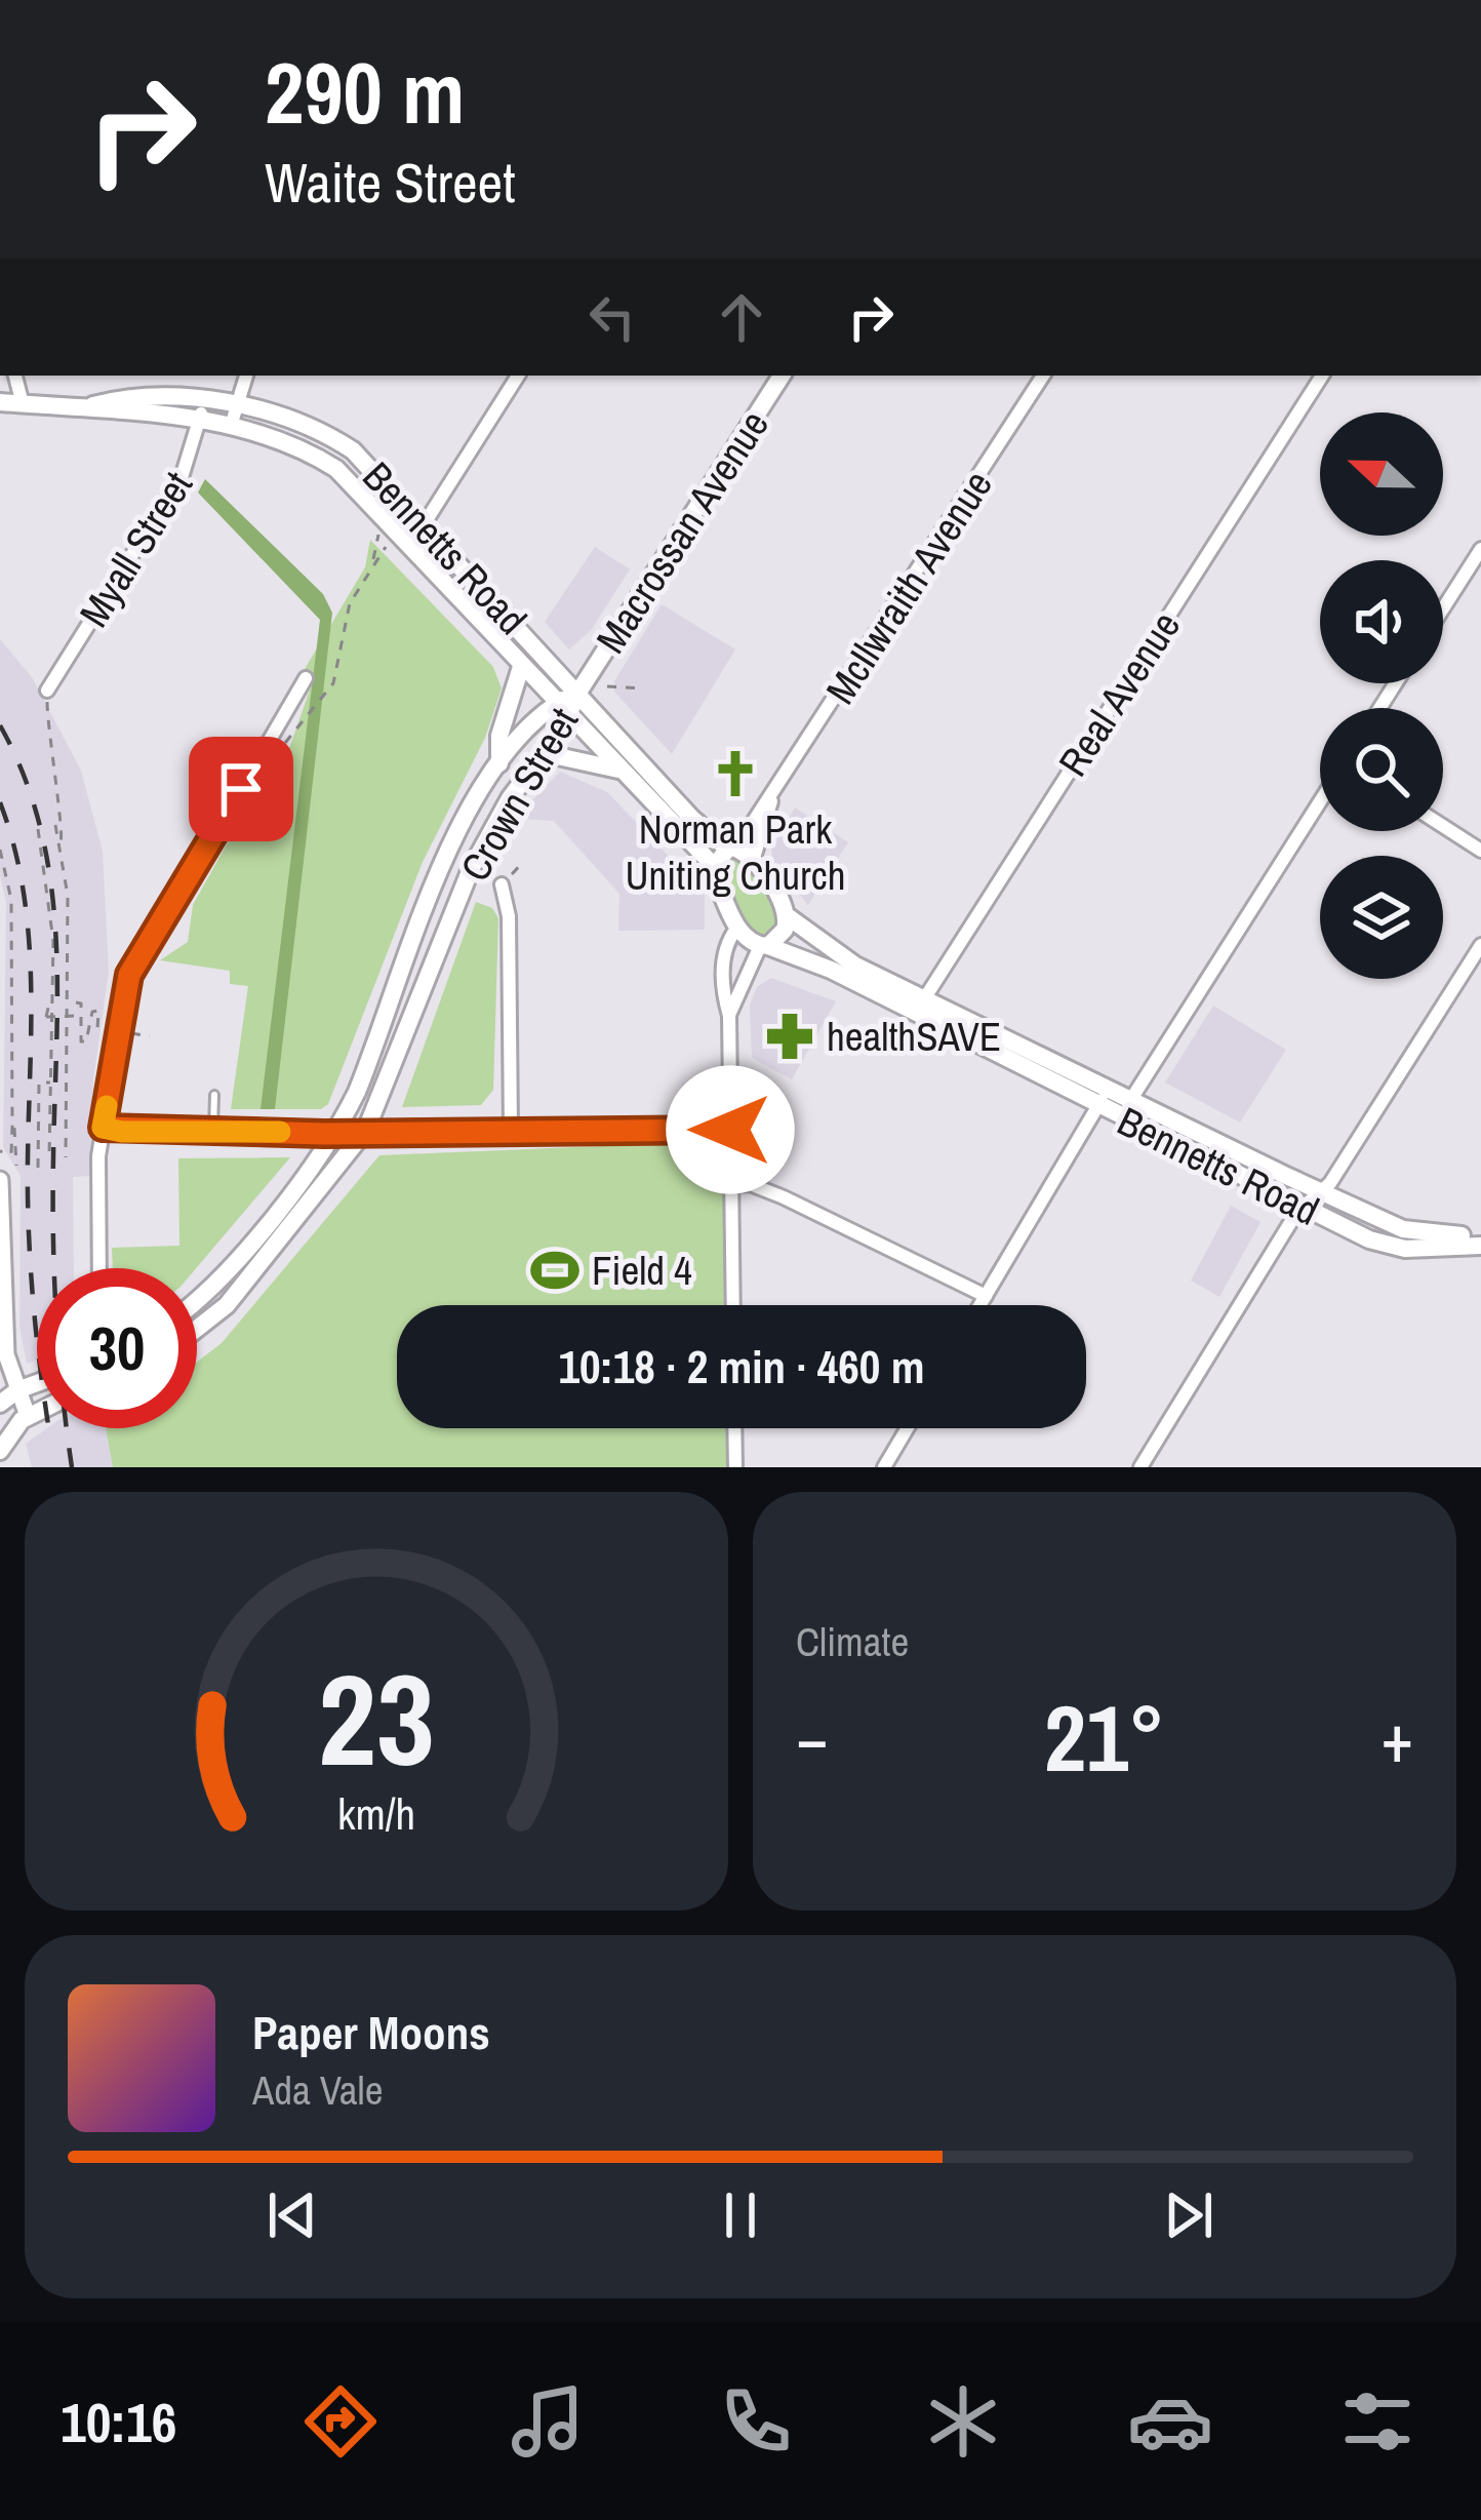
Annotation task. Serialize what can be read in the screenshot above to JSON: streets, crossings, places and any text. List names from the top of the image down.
{
  "streets": {
    "main road": ["Macrossan Avenue", "Bennetts Road", "Crown Street"],
    "street": ["Myall Street", "McIlwraith Avenue", "Real Avenue"]
  },
  "crossings": [
    ["Macrossan Avenue", "Bennetts Road"],
    ["Macrossan Avenue", "Crown Street"],
    ["Bennetts Road", "Myall Street"],
    ["Bennetts Road", "McIlwraith Avenue"],
    ["Bennetts Road", "Real Avenue"],
    ["Bennetts Road", "Crown Street"]
  ],
  "places": {
    "church": ["Norman Park Uniting Church"],
    "pharmacy": ["healthSAVE"],
    "sports": ["Field 4"]
  },
  "north": "left",
  "page": {
    "turn": ["290 m", "Waite Street"],
    "limit": "30",
    "trip": "10:18 · 2 min · 460 m",
    "tile": "Climate",
    "heat": ["−", "21°", "+"],
    "song": ["Paper Moons", "Ada Vale"],
    "tabs": "10:16",
    "gauge": ["23", "km/h"]
  }
}
